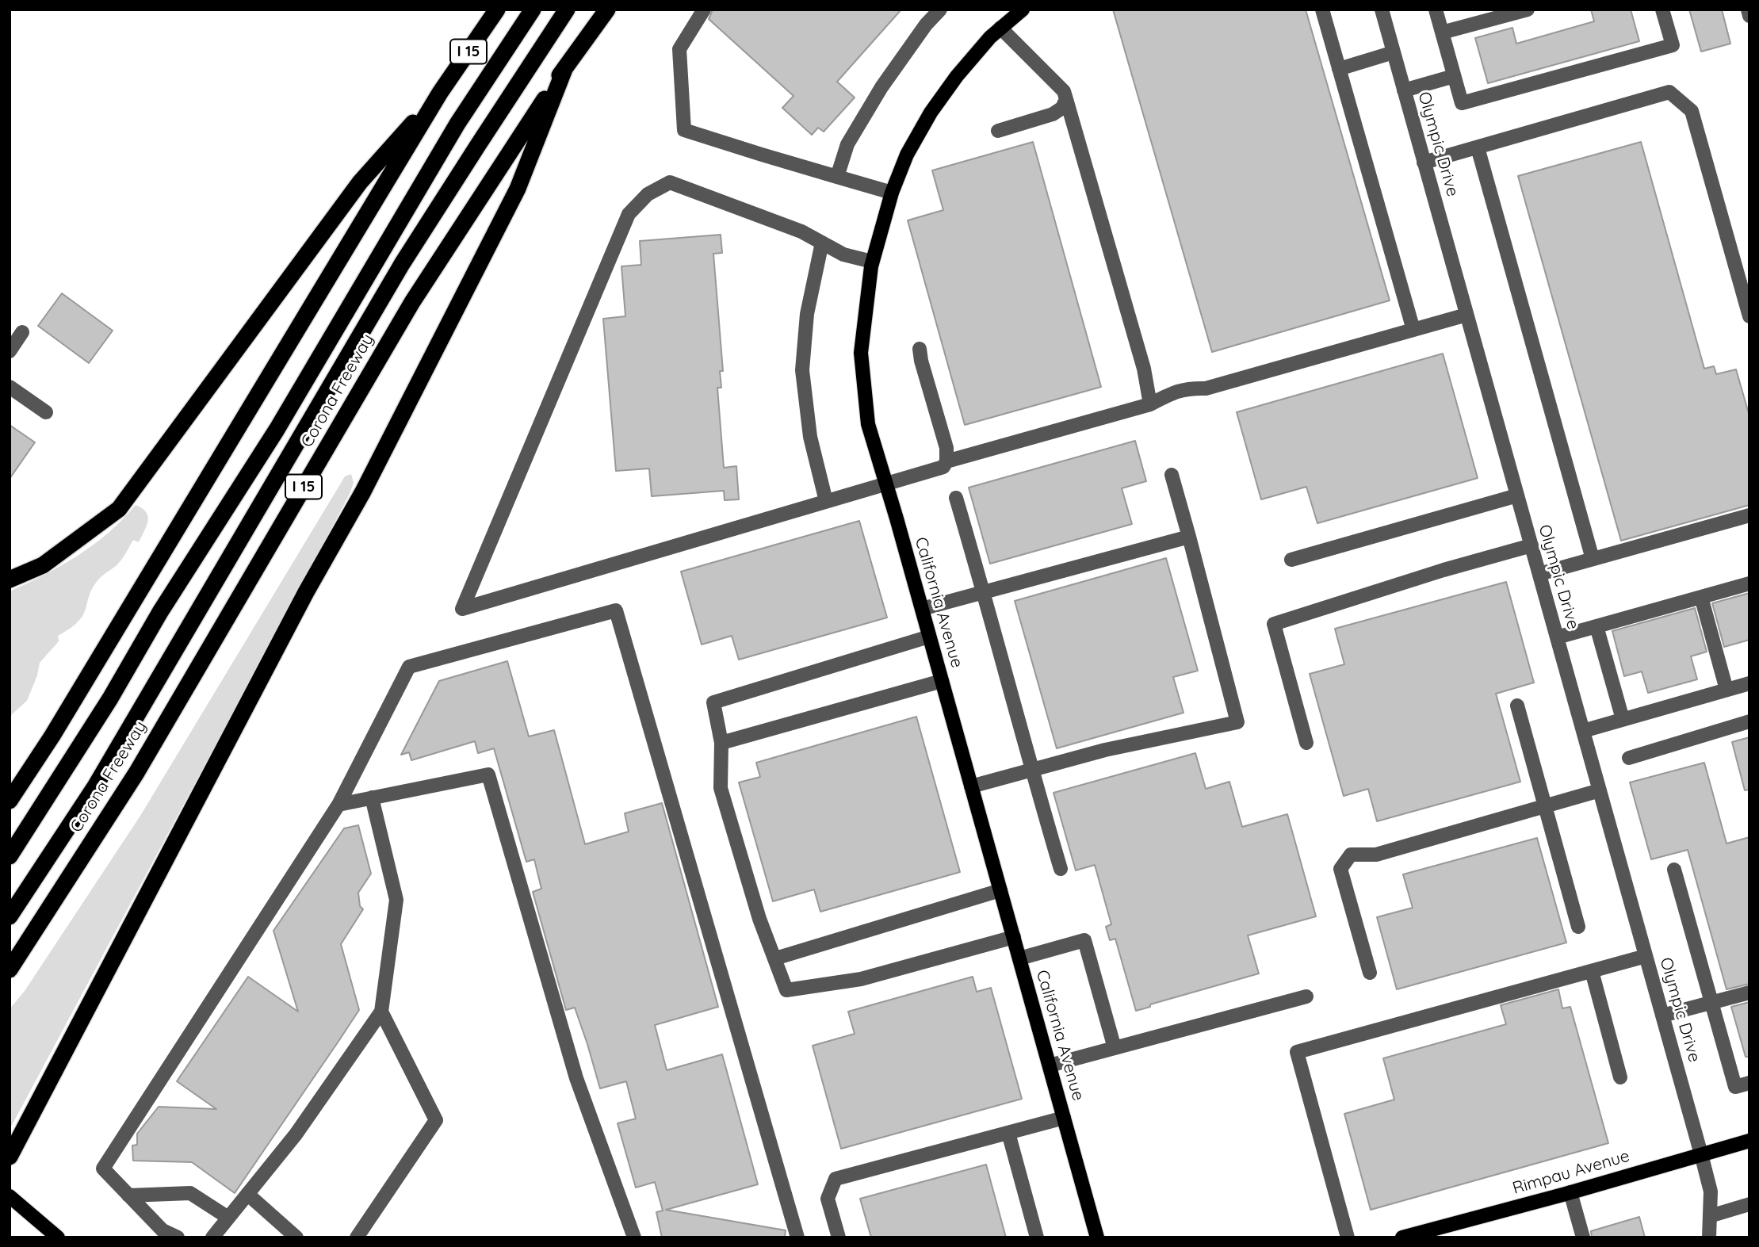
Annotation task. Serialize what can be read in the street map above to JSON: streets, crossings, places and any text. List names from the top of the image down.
{
  "streets": {
    "highway": ["I 15", "Corona Freeway"],
    "main road": ["California Avenue", "Rimpau Avenue"],
    "street": ["Olympic Drive"]
  },
  "crossings": [
    ["Olympic Drive", "Rimpau Avenue"]
  ]
}
